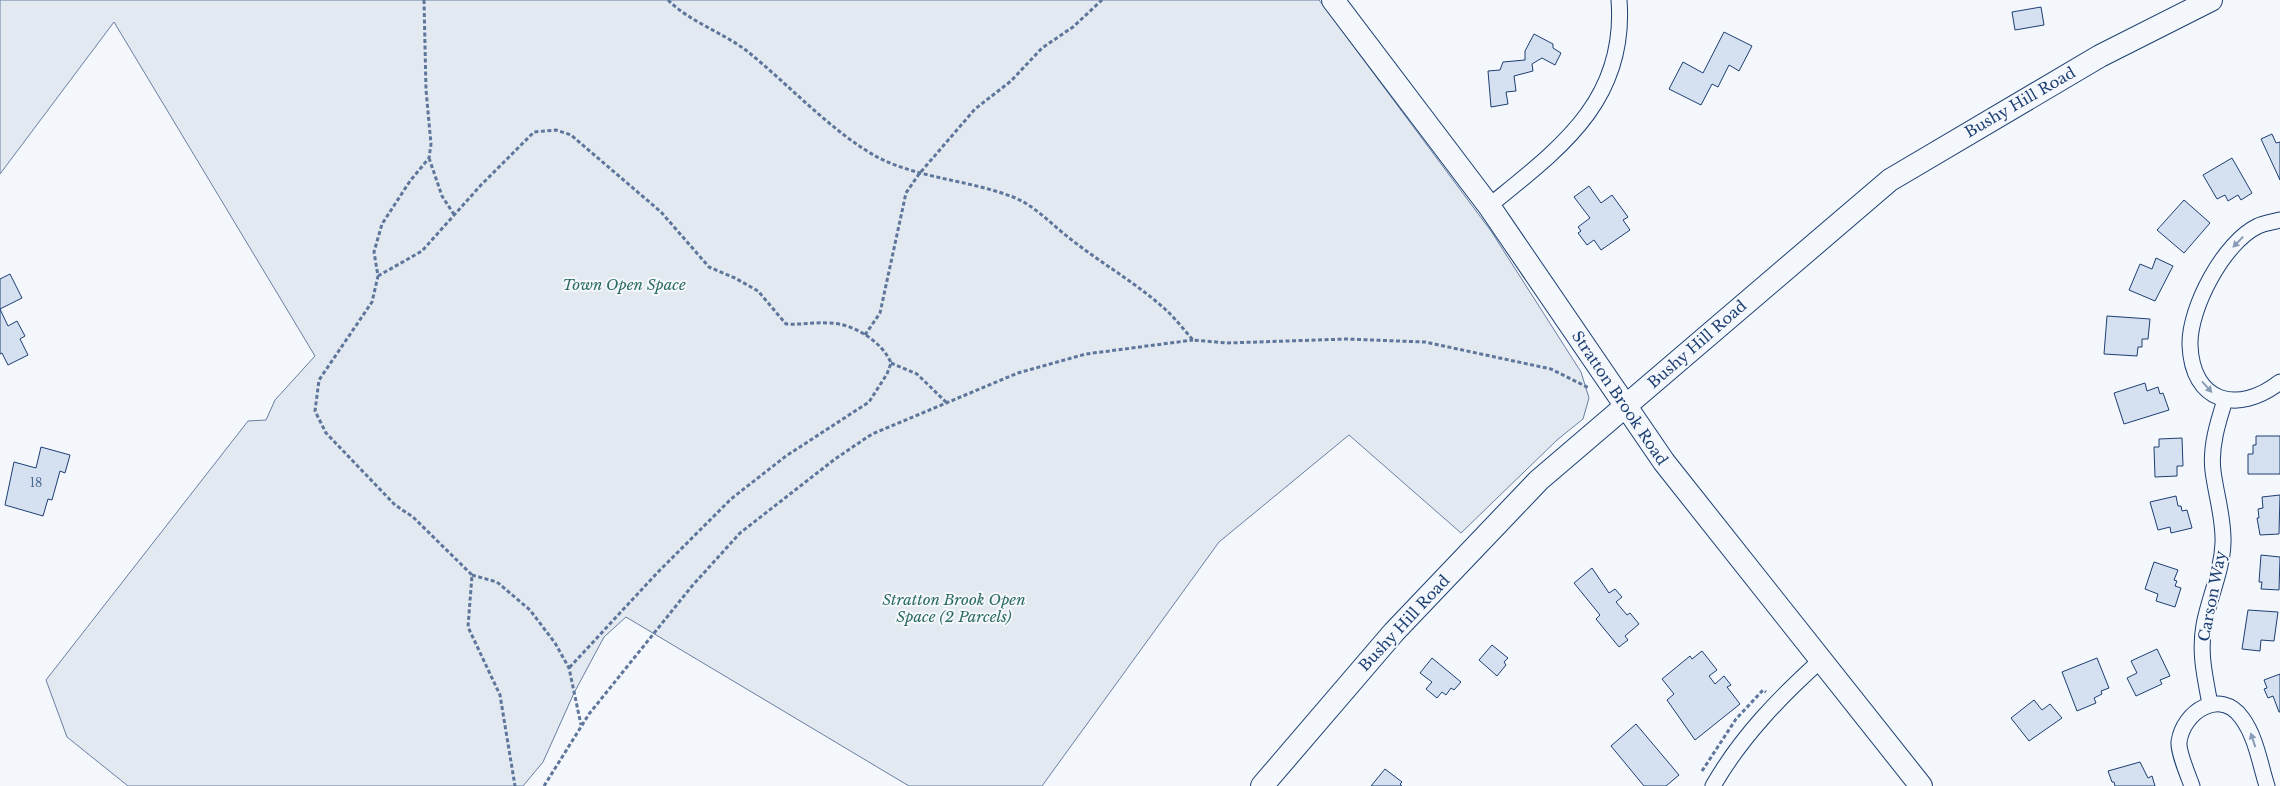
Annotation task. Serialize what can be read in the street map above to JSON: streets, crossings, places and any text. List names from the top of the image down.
{
  "streets": {
    "main road": ["Bushy Hill Road", "Stratton Brook Road"],
    "street": ["Carson Way"]
  },
  "crossings": [
    ["Bushy Hill Road", "Stratton Brook Road"]
  ],
  "parks": ["Town Open Space", "Stratton Brook Open Space (2 Parcels)"],
  "house_numbers": ["18"]
}
